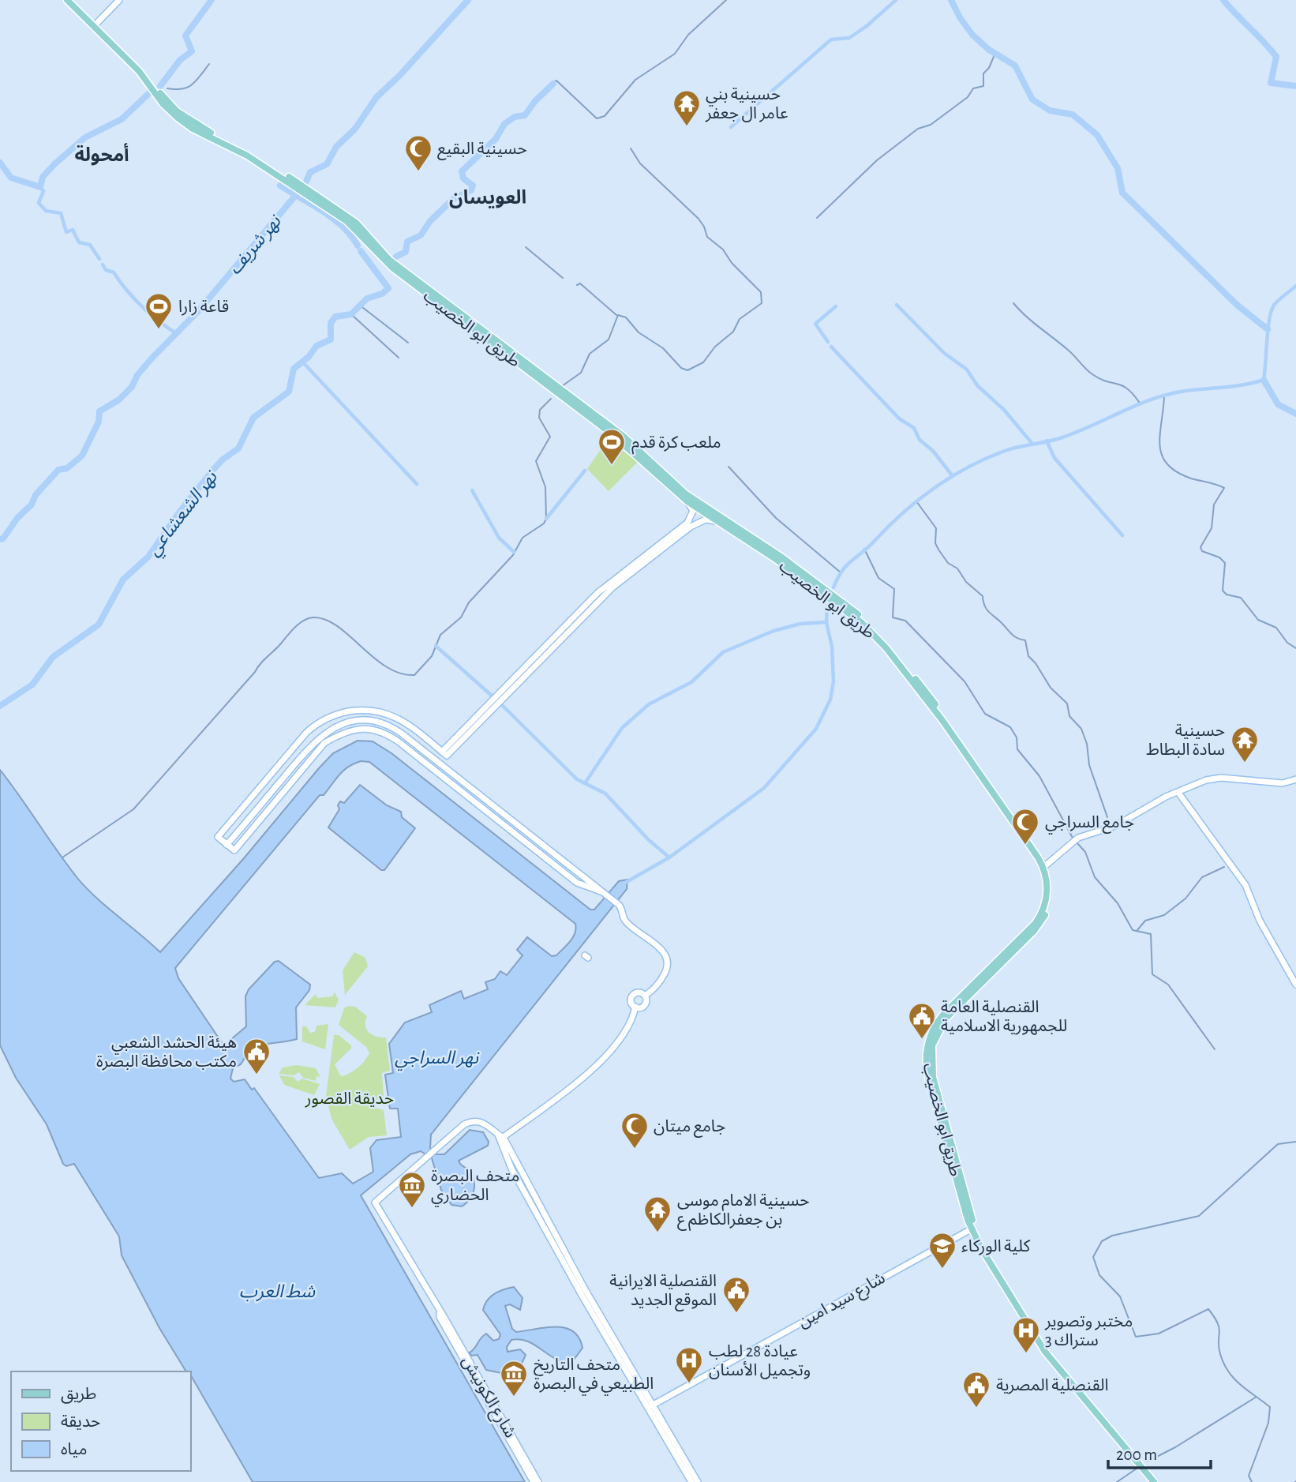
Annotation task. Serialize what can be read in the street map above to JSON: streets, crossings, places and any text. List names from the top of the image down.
{
  "streets": {
    "main road": ["طريق ابو الخصيب", "شارع سيد امين", "شارع الكونيش"]
  },
  "crossings": [
    ["طريق ابو الخصيب", "شارع سيد امين"]
  ],
  "districts": ["أمحولة", "العويسان"],
  "water": [
    "نهر شريف",
    "نهر الشعشاعي",
    "نهر السراجي",
    "شط العرب"
  ],
  "parks": ["حديقة القصور"],
  "places": {
    "temple": ["حسينية بني عامر ال جعفر", "حسينية سادة البطاط", "حسينية الامام موسى بن جعفرالكاظم ع"],
    "mosque": ["حسينية البقيع", "جامع السراجي", "جامع ميتان"],
    "sports": ["قاعة زارا", "ملعب كرة قدم"],
    "public building": [
      "القنصلية العامة للجمهورية الاسلامية",
      "هيئة الحشد الشعبي مكتب محافظة البصرة",
      "القنصلية الايرانية الموقع الجديد",
      "القنصلية المصرية"
    ],
    "museum": ["متحف البصرة الحضاري", "متحف التاريخ الطبيعي في البصرة"],
    "school or university": ["كلية الوركاء"],
    "hospital": ["مختبر وتصوير ستراك 3", "عيادة 28 لطب وتجميل الأسنان"]
  },
  "legend": ["طريق", "حديقة", "مياه"],
  "scale_bar": "200 m"
}
